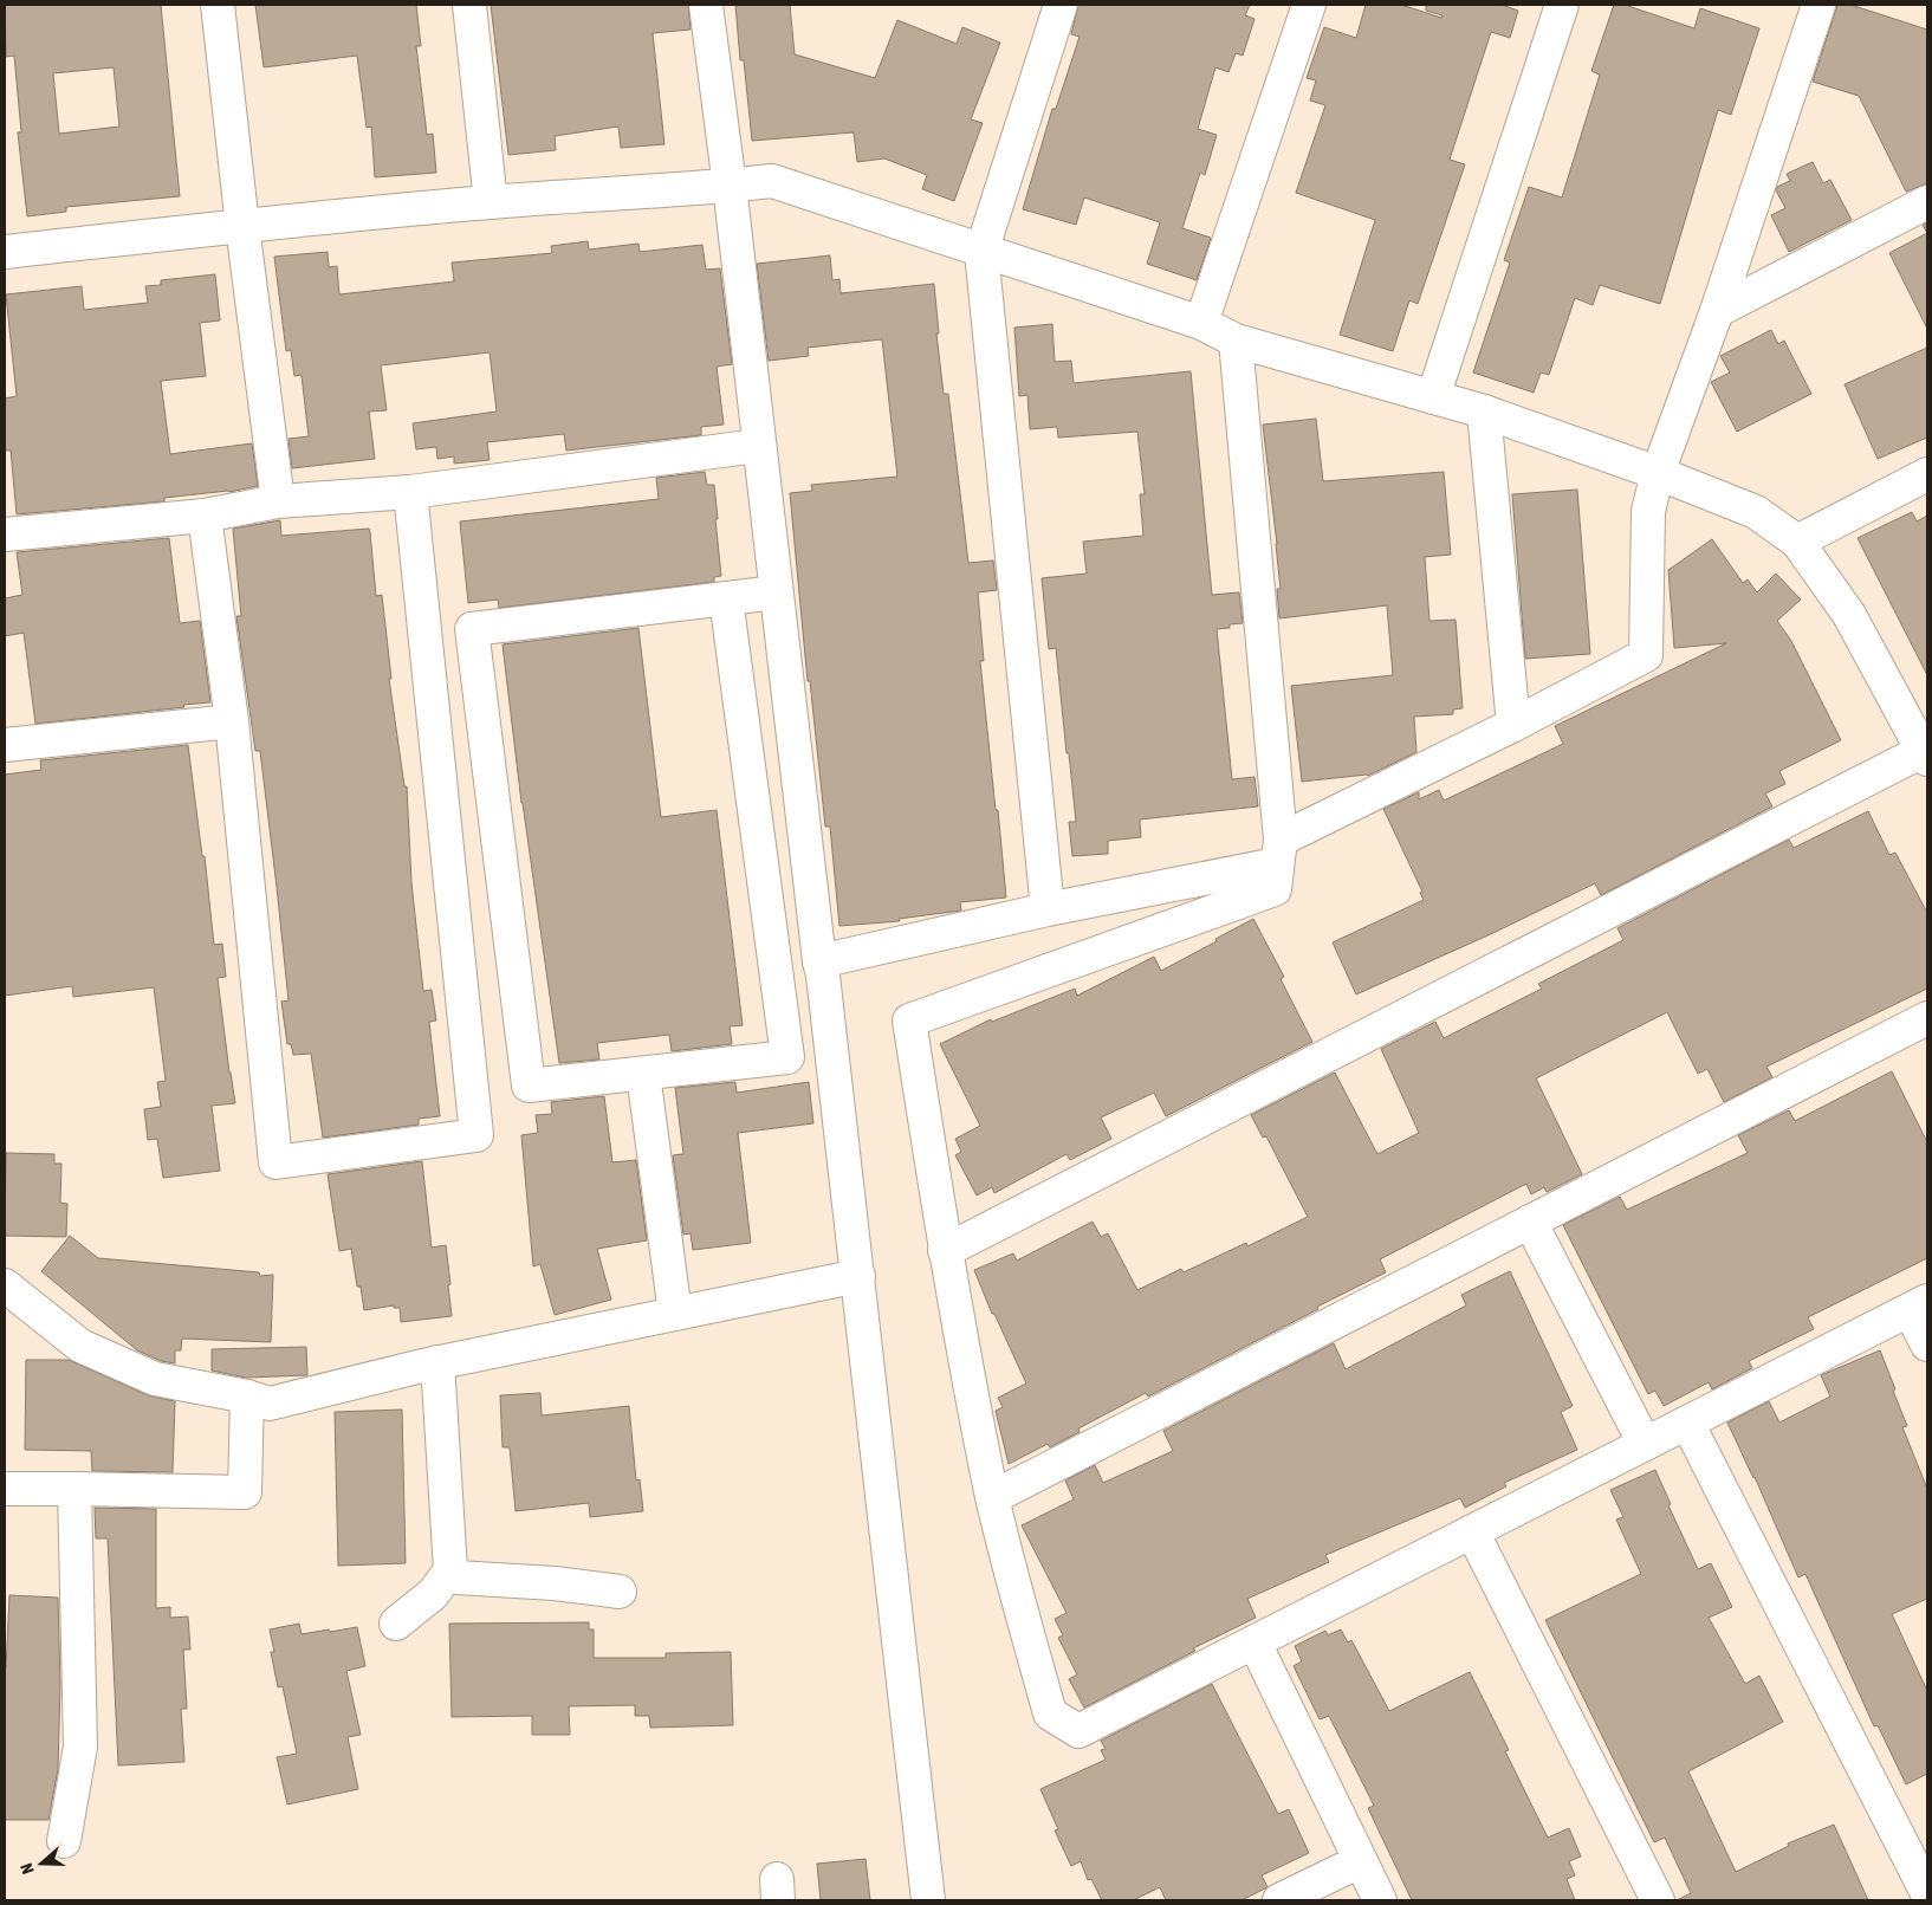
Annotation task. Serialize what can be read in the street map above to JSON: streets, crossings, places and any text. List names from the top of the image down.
{
  "north": "left"
}
